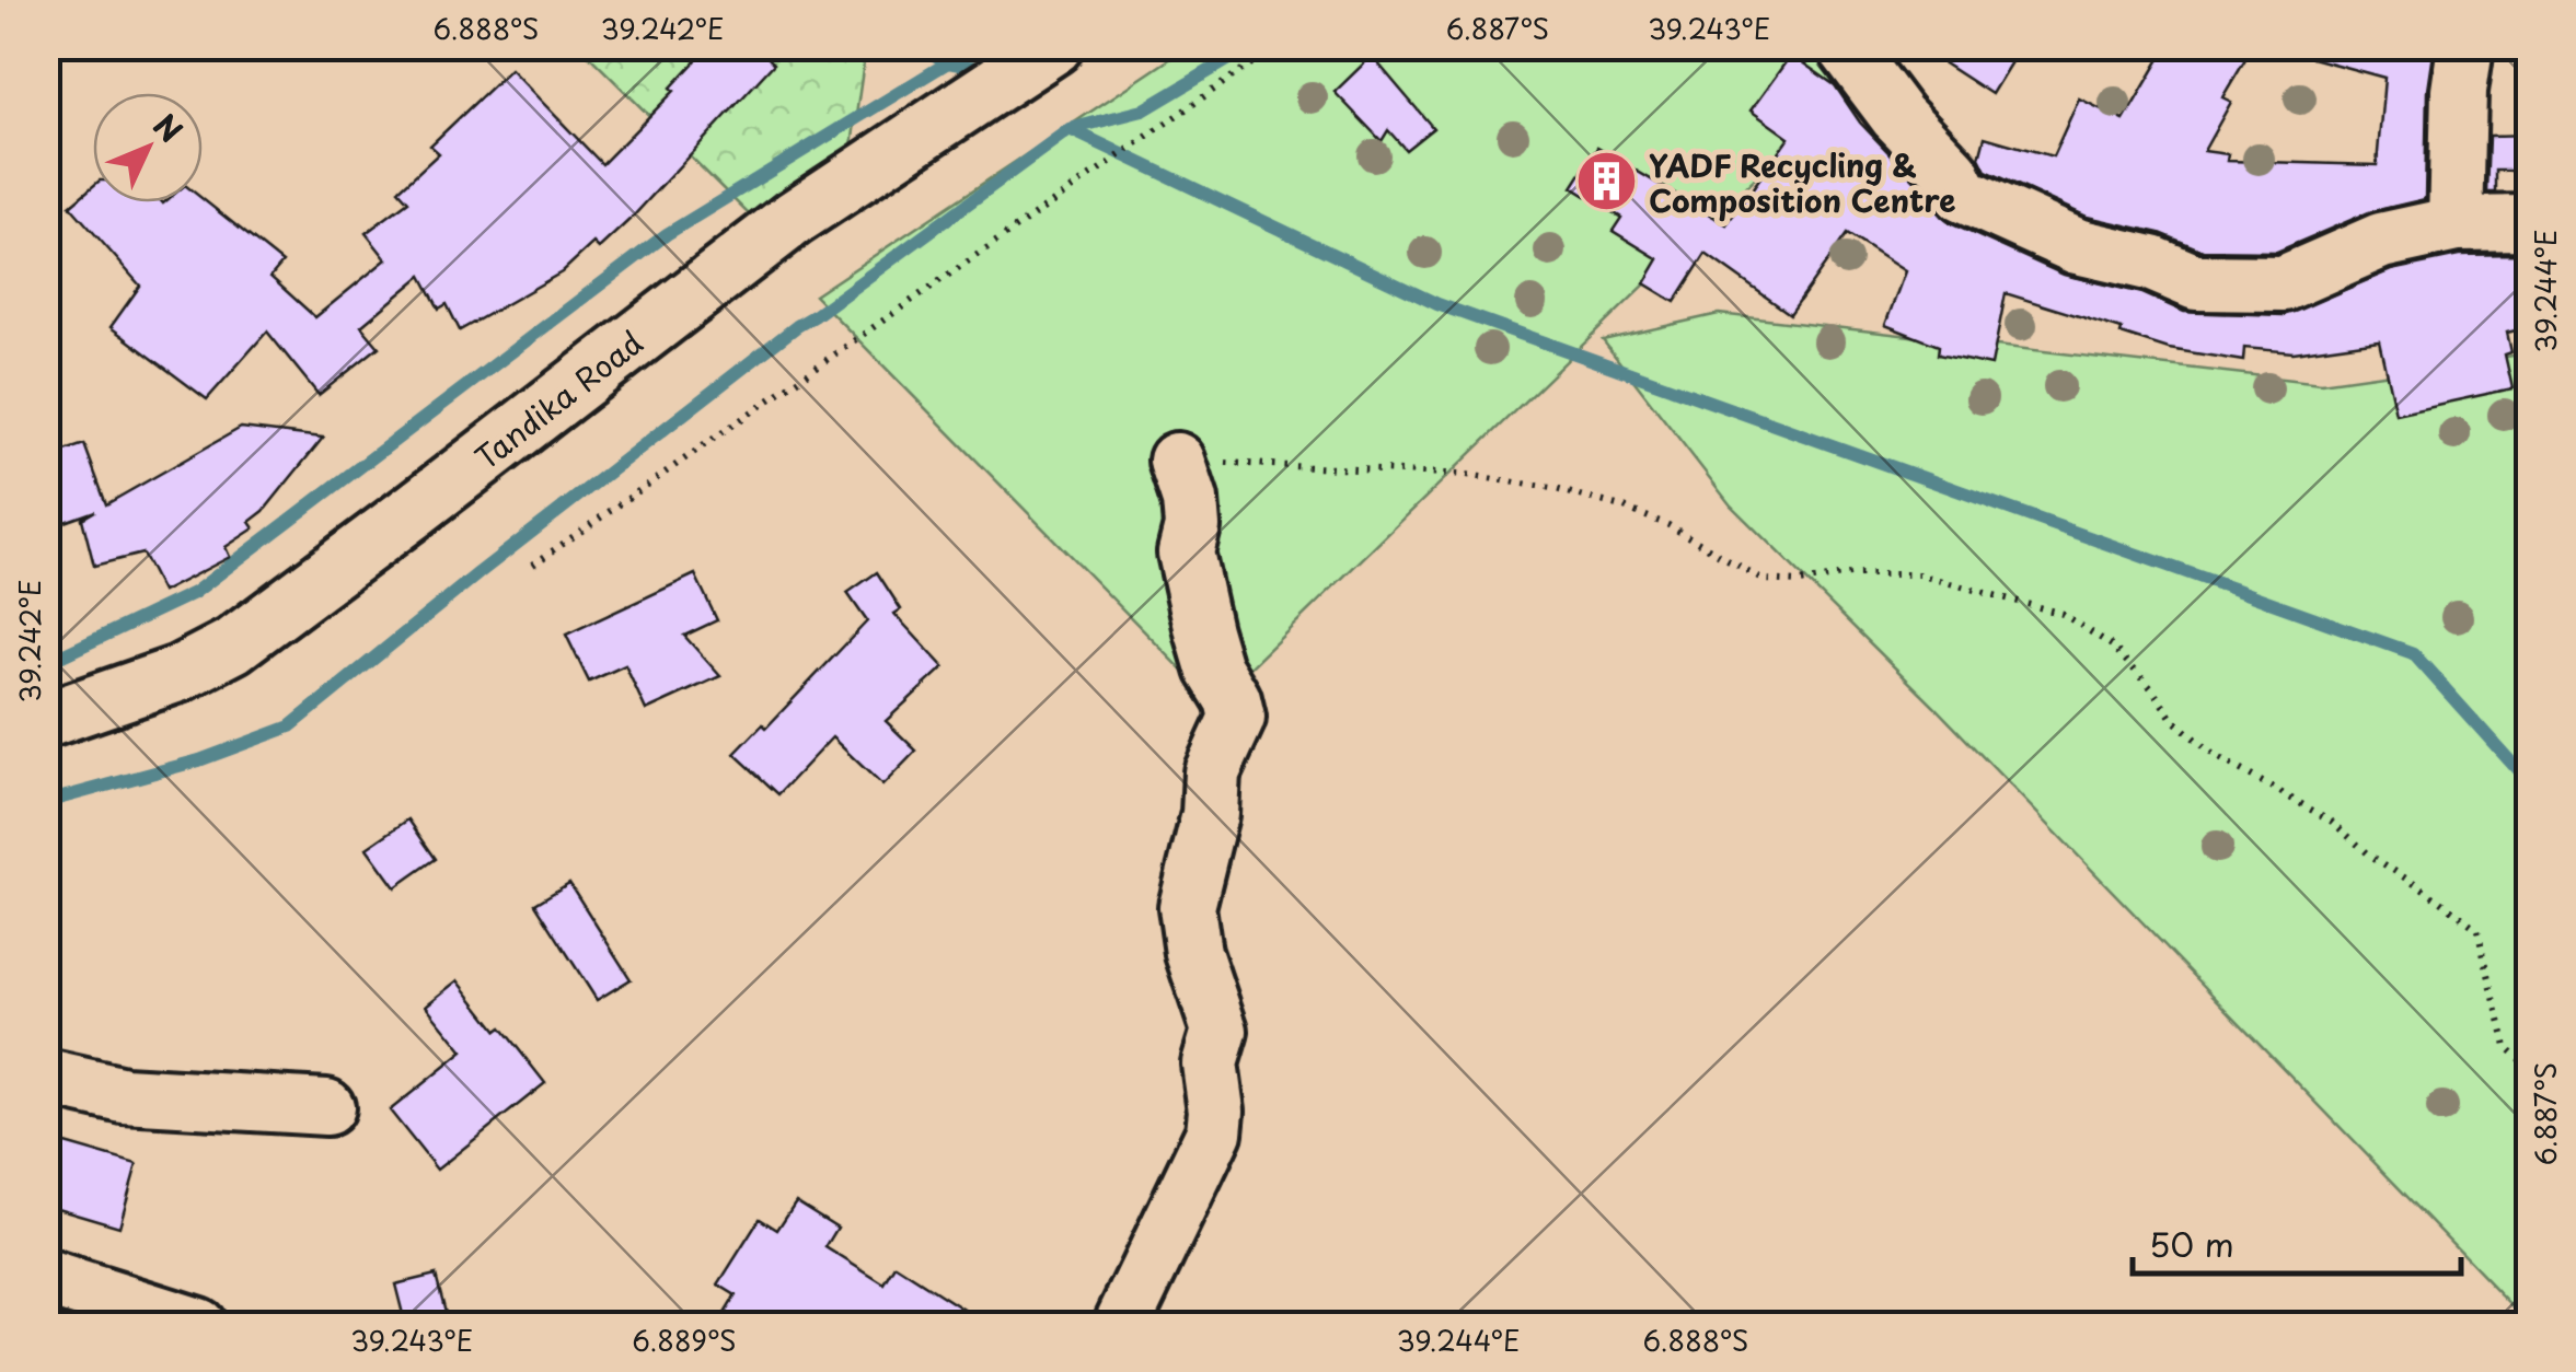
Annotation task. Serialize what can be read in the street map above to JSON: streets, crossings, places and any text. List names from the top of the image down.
{
  "streets": {
    "street": ["Tandika Road"]
  },
  "places": {
    "building": ["YADF Recycling & Composition Centre"]
  },
  "scale_bar": "50 m",
  "north": "top right",
  "coordinates": [
    "6.888°S",
    "39.242°E",
    "6.887°S",
    "39.243°E",
    "39.244°E",
    "6.889°S"
  ]
}
